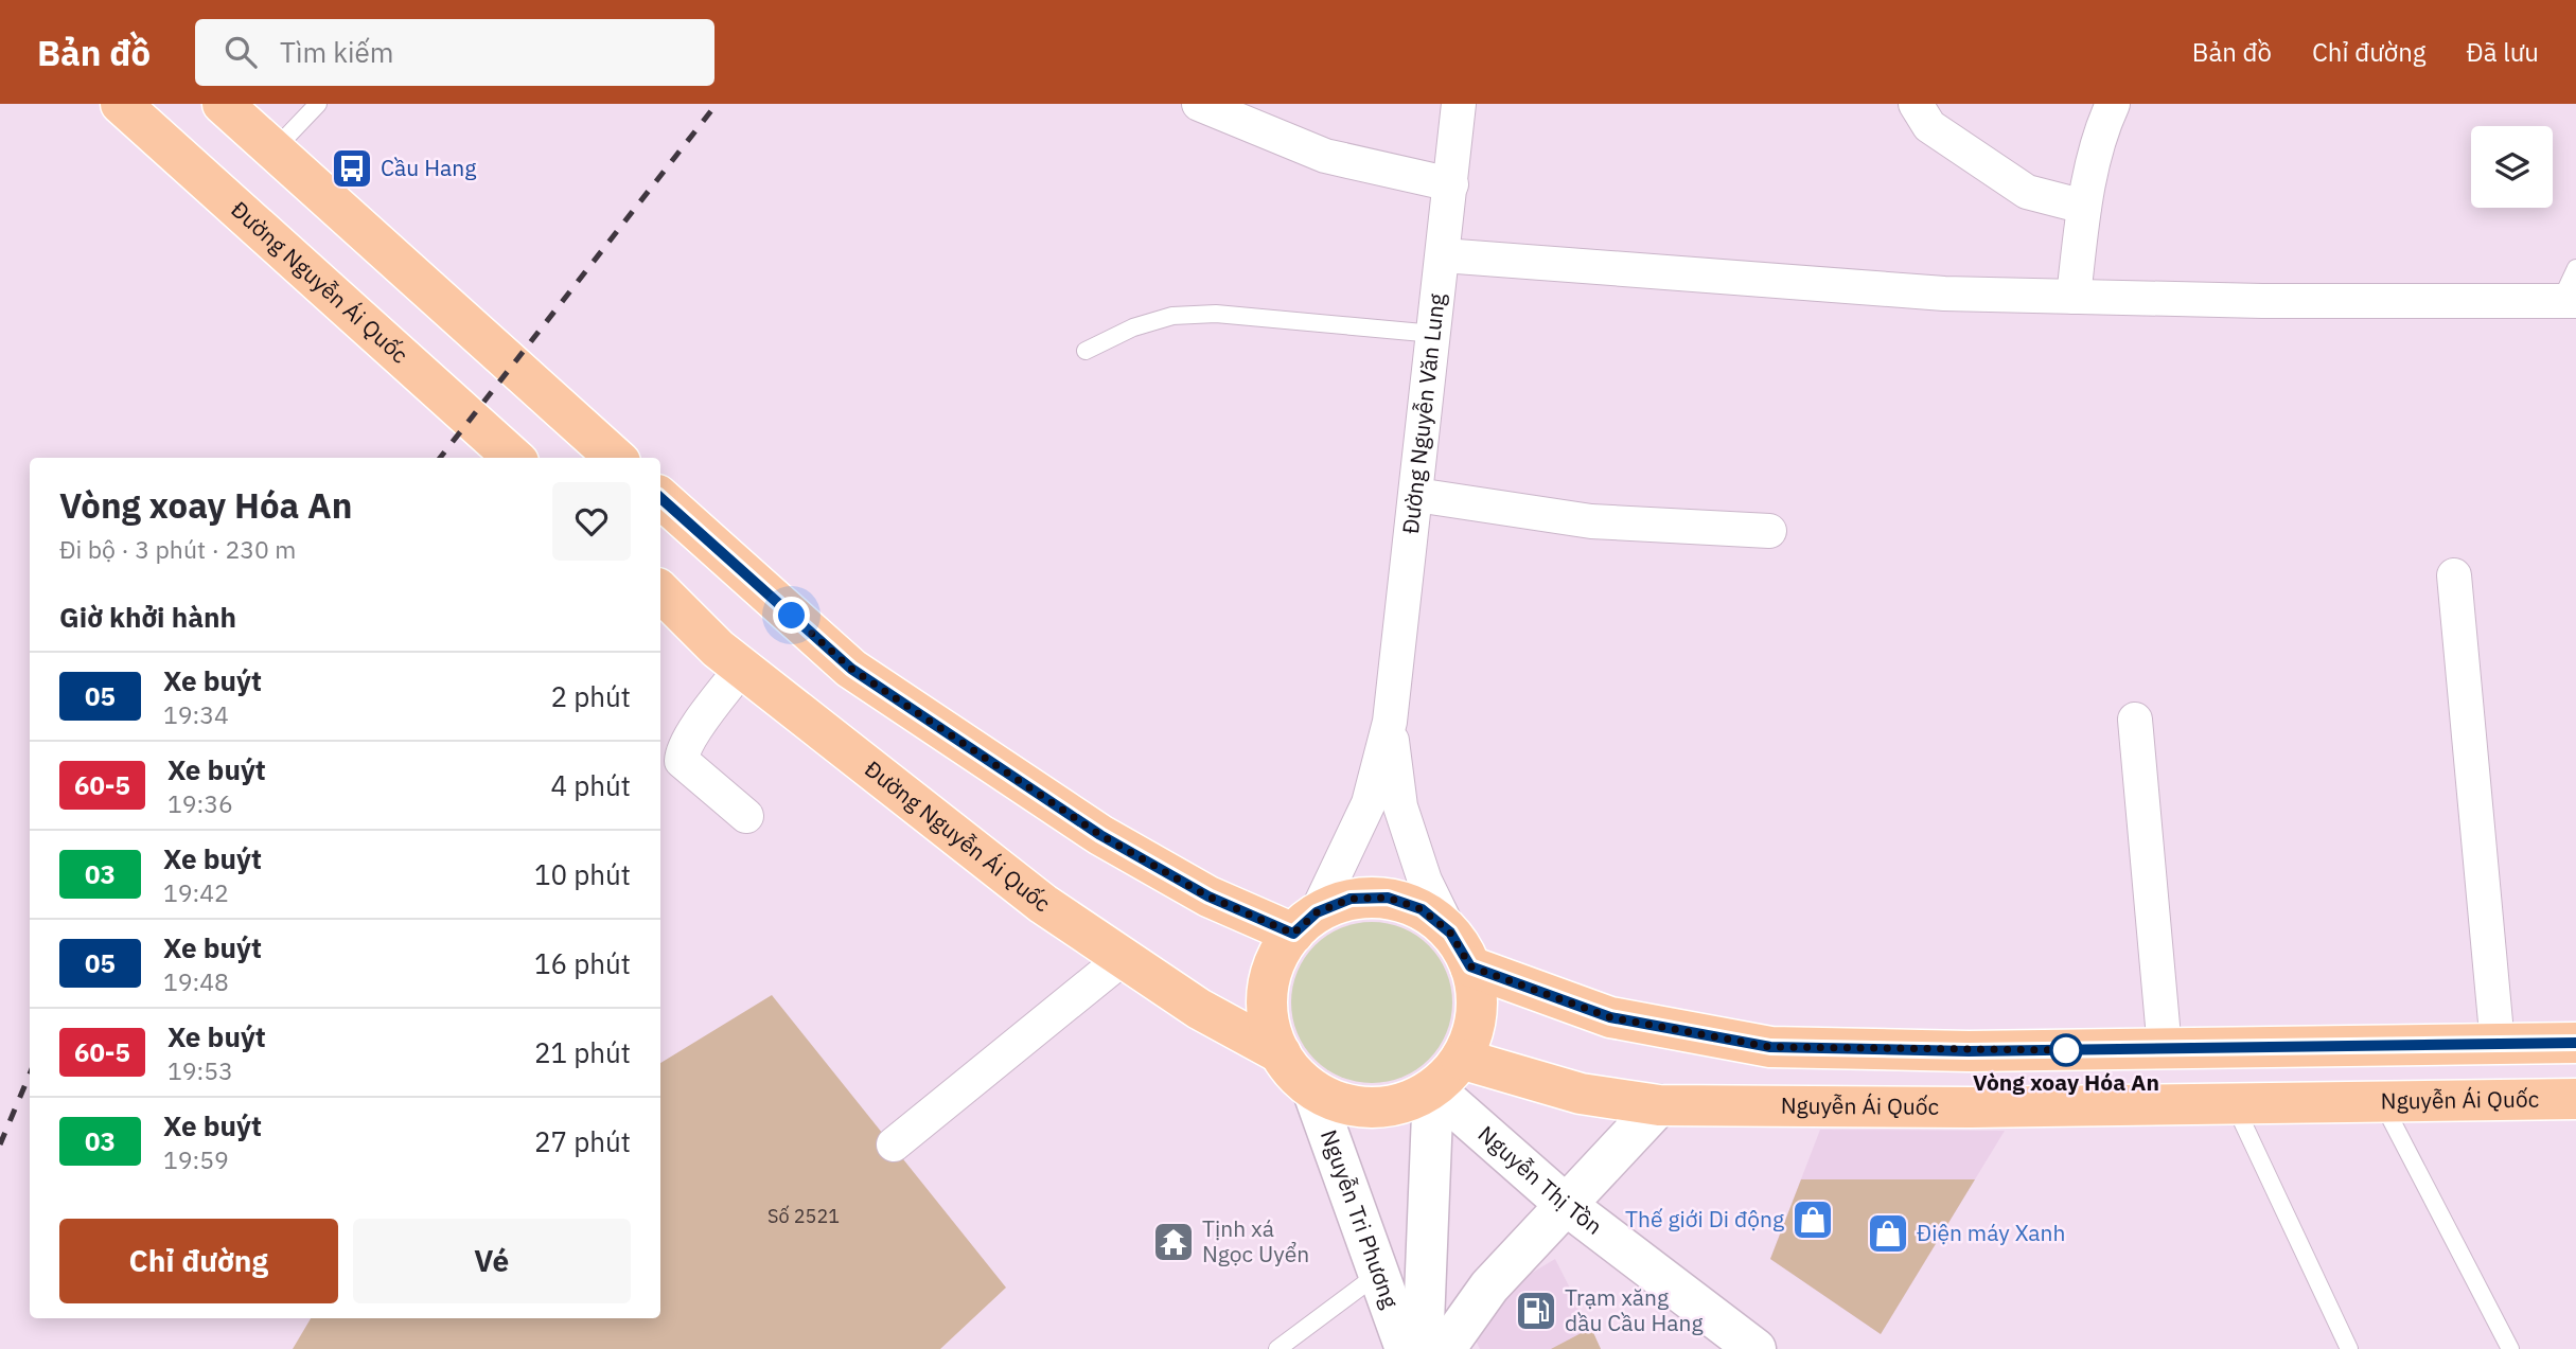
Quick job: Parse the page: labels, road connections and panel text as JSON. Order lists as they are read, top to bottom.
{
  "streets": {
    "main road": ["Đường Nguyễn Ái Quốc", "Nguyễn Ái Quốc"],
    "street": ["Đường Nguyễn Văn Lung", "Nguyễn Thị Tồn", "Nguyễn Tri Phương"]
  },
  "crossings": [
    ["Đường Nguyễn Ái Quốc", "Đường Nguyễn Văn Lung"],
    ["Đường Nguyễn Ái Quốc", "Nguyễn Ái Quốc"],
    ["Đường Nguyễn Ái Quốc", "Nguyễn Thị Tồn"],
    ["Đường Nguyễn Ái Quốc", "Nguyễn Tri Phương"],
    ["Đường Nguyễn Văn Lung", "Nguyễn Ái Quốc"],
    ["Đường Nguyễn Văn Lung", "Nguyễn Thị Tồn"],
    ["Đường Nguyễn Văn Lung", "Nguyễn Tri Phương"],
    ["Nguyễn Ái Quốc", "Nguyễn Thị Tồn"],
    ["Nguyễn Ái Quốc", "Nguyễn Tri Phương"],
    ["Nguyễn Thị Tồn", "Nguyễn Tri Phương"]
  ],
  "places": {
    "bus stop": ["Cầu Hang"],
    "other": ["Vòng xoay Hóa An"],
    "shop": ["Thế giới Di động", "Điện máy Xanh"],
    "temple": ["Tịnh xá Ngọc Uyển"],
    "fuel station": ["Trạm xăng dầu Cầu Hang"]
  },
  "lines": ["bus line 05"],
  "house_numbers": ["Số 2521"],
  "page": {
    "header": "Bản đồ",
    "search": "Tìm kiếm",
    "nav": ["Bản đồ", "Chỉ đường", "Đã lưu"],
    "heading": [
      ["Vòng xoay Hóa An", "Đi bộ · 3 phút · 230 m"],
      "Giờ khởi hành"
    ],
    "list": [
      {
        "mark": "05",
        "name": "Xe buýt",
        "note": "19:34",
        "value": "2 phút"
      },
      {
        "mark": "60-5",
        "name": "Xe buýt",
        "note": "19:36",
        "value": "4 phút"
      },
      {
        "mark": "03",
        "name": "Xe buýt",
        "note": "19:42",
        "value": "10 phút"
      },
      {
        "mark": "05",
        "name": "Xe buýt",
        "note": "19:48",
        "value": "16 phút"
      },
      {
        "mark": "60-5",
        "name": "Xe buýt",
        "note": "19:53",
        "value": "21 phút"
      },
      {
        "mark": "03",
        "name": "Xe buýt",
        "note": "19:59",
        "value": "27 phút"
      }
    ],
    "buttons": ["Chỉ đường", "Vé"]
  }
}
